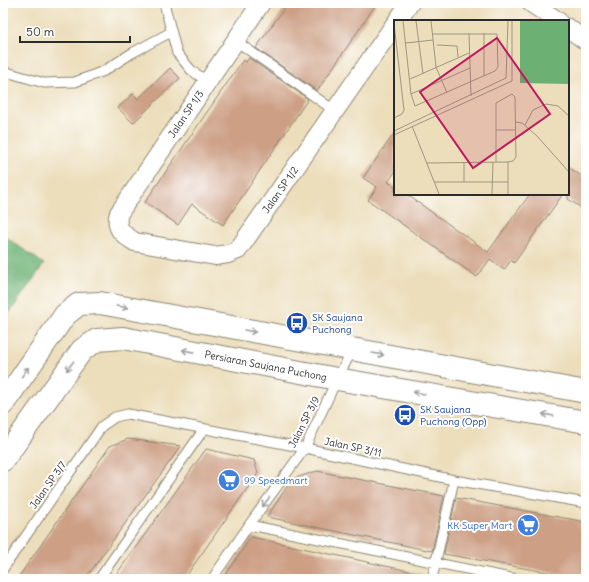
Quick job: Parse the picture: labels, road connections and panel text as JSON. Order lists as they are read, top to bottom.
{
  "streets": {
    "street": ["Jalan SP 1/3", "Jalan SP 1/2", "Persiaran Saujana Puchong"],
    "lane": ["Jalan SP 3/9", "Jalan SP 3/11", "Jalan SP 3/7"]
  },
  "crossings": [
    ["Jalan SP 1/3", "Jalan SP 1/2"],
    ["Persiaran Saujana Puchong", "Jalan SP 3/9"],
    ["Jalan SP 3/9", "Jalan SP 3/11"],
    ["Jalan SP 3/11", "Jalan SP 3/7"]
  ],
  "one_way": ["Jalan SP 3/9"],
  "places": {
    "bus stop": ["SK Saujana Puchong", "SK Saujana Puchong (Opp)"],
    "supermarket": ["99 Speedmart", "KK Super Mart"]
  },
  "scale_bar": "50 m"
}
